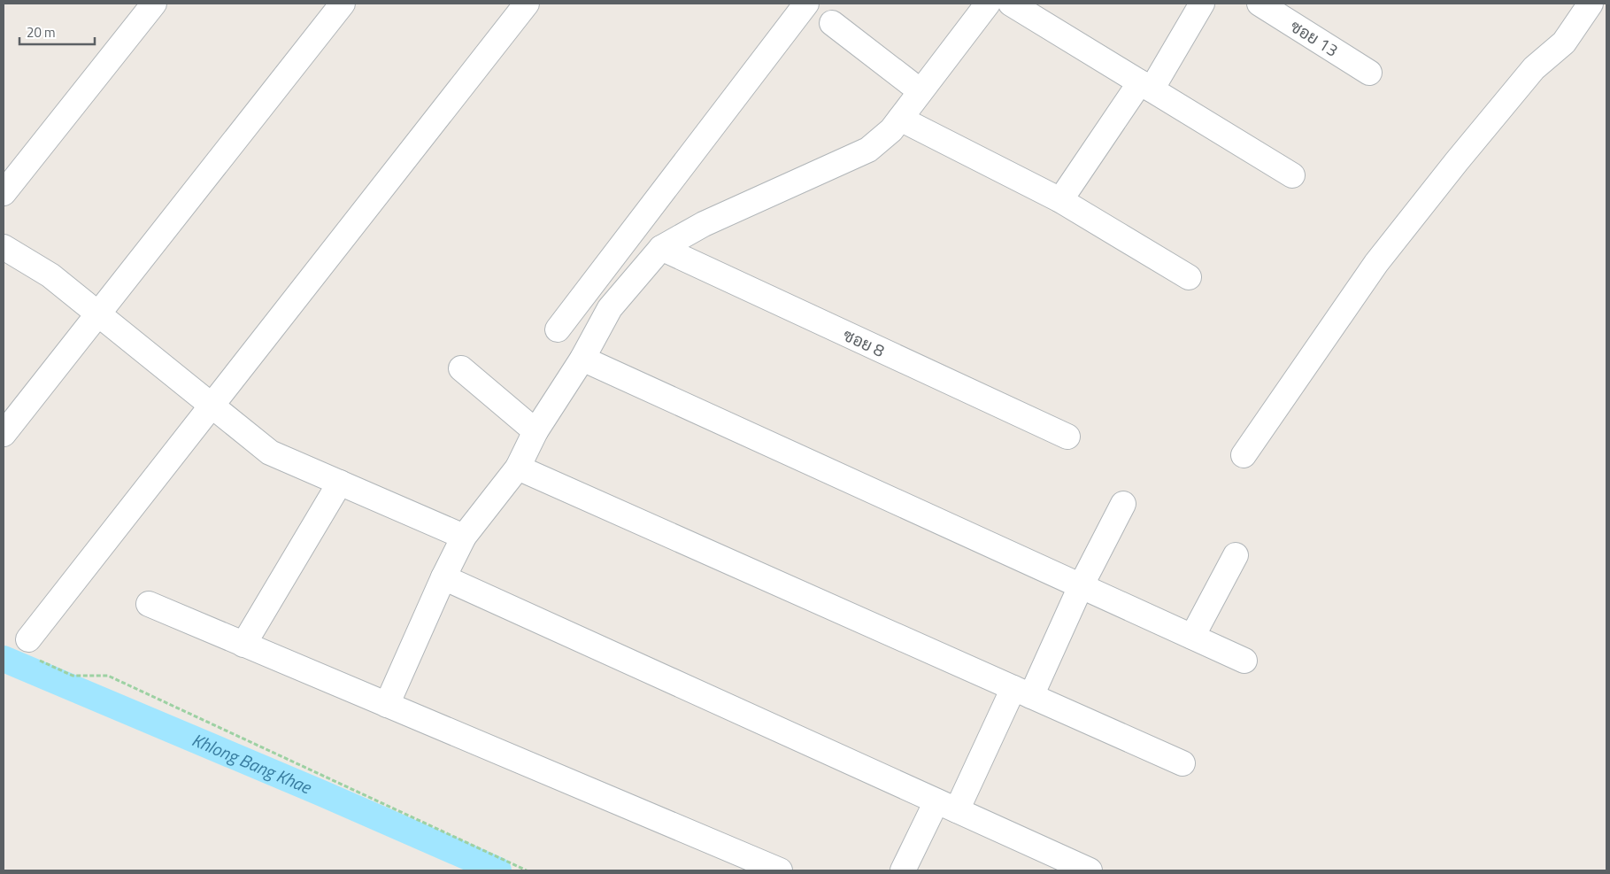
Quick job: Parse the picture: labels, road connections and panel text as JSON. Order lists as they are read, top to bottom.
{
  "streets": {
    "street": ["ซอย 13", "ซอย 8"]
  },
  "water": ["Khlong Bang Khae"],
  "scale_bar": "20 m"
}
